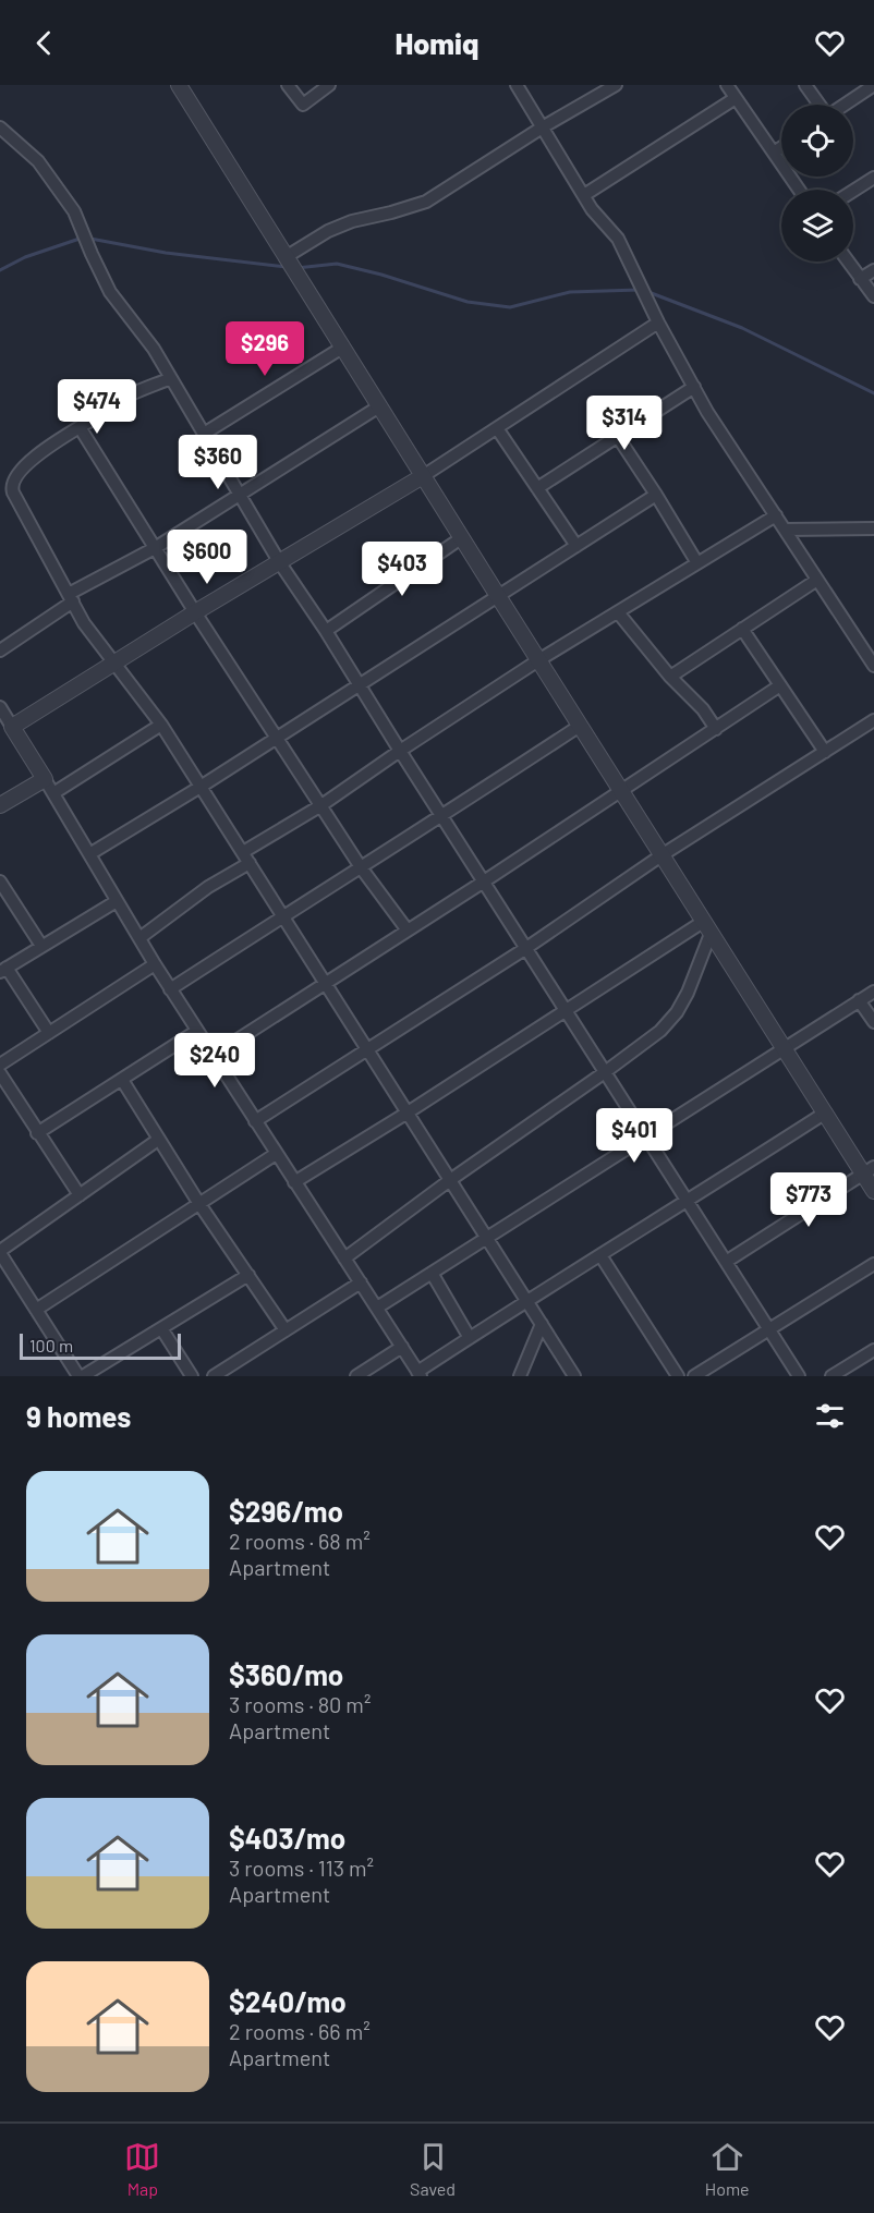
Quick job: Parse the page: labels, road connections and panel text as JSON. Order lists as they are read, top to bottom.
{
  "scale_bar": "100 m",
  "page": {
    "header": "Homiq",
    "price": [
      "$296",
      "$474",
      "$314",
      "$360",
      "$600",
      "$403",
      "$240",
      "$401",
      "$773"
    ],
    "scale": "100 m",
    "heading": "9 homes",
    "list": [
      {
        "name": "$296/mo",
        "note": "2 rooms · 68 m² · Apartment"
      },
      {
        "name": "$360/mo",
        "note": "3 rooms · 80 m² · Apartment"
      },
      {
        "name": "$403/mo",
        "note": "3 rooms · 113 m² · Apartment"
      },
      {
        "name": "$240/mo",
        "note": "2 rooms · 66 m² · Apartment"
      }
    ],
    "tabs": ["Map", "Saved", "Home"]
  }
}
